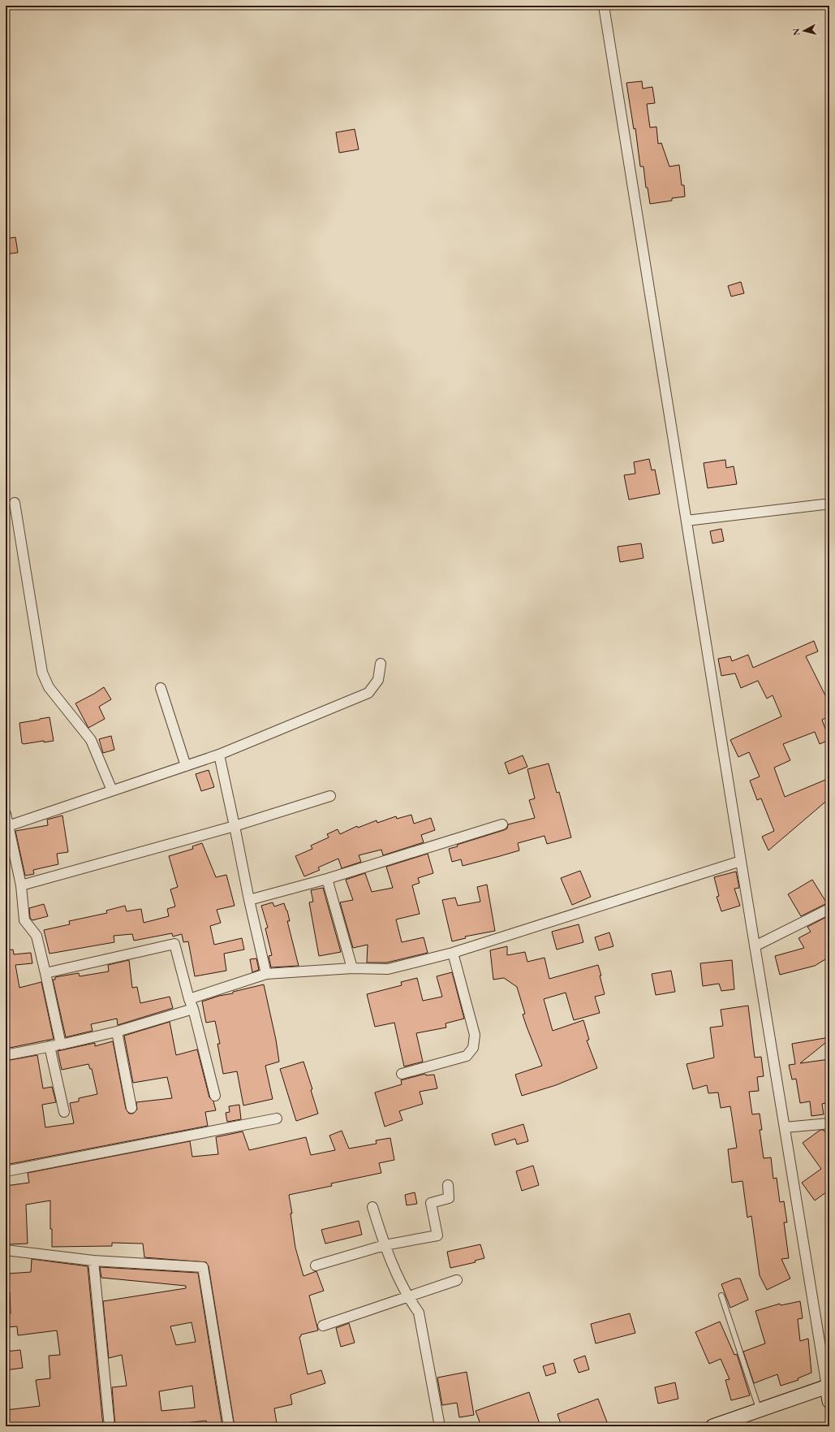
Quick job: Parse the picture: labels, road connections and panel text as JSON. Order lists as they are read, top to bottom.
{
  "north": "left"
}
